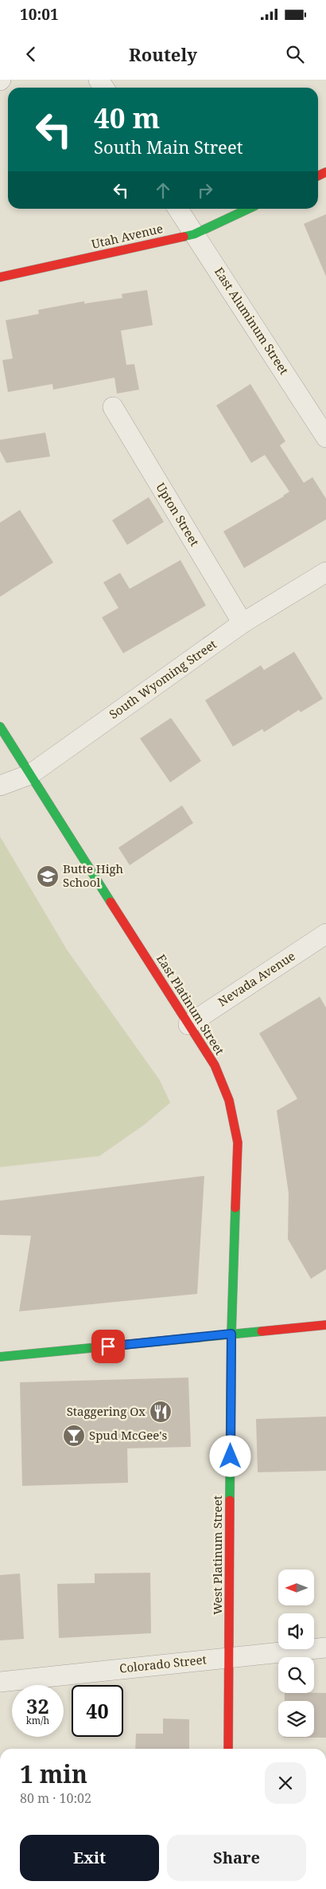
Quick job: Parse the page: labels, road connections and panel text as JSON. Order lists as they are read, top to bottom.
{
  "streets": {
    "street": [
      "Utah Avenue",
      "East Aluminum Street",
      "Upton Street",
      "South Wyoming Street",
      "Nevada Avenue",
      "East Platinum Street",
      "West Platinum Street",
      "Colorado Street"
    ]
  },
  "crossings": [
    ["Utah Avenue", "East Aluminum Street"],
    ["Upton Street", "South Wyoming Street"],
    ["South Wyoming Street", "East Platinum Street"],
    ["Nevada Avenue", "East Platinum Street"],
    ["East Platinum Street", "West Platinum Street"],
    ["West Platinum Street", "Colorado Street"]
  ],
  "places": {
    "school or university": ["Butte High School"],
    "restaurant": ["Staggering Ox"],
    "bar": ["Spud McGee's"]
  },
  "north": "left",
  "page": {
    "status": "10:01",
    "header": "Routely",
    "turn": ["40 m", "South Main Street"],
    "speed": "32 km/h",
    "limit": "40",
    "heading": ["1 min", "80 m · 10:02"],
    "buttons": ["Exit", "Share"]
  }
}
